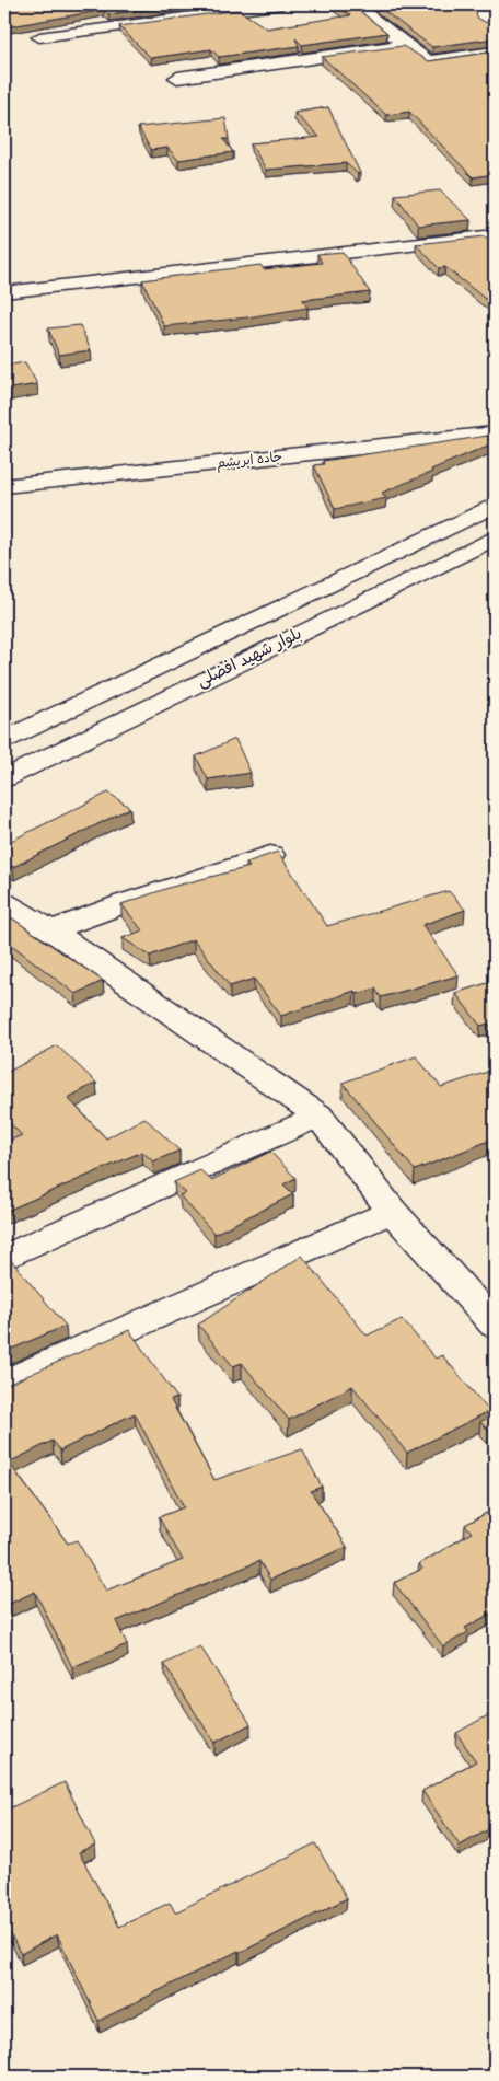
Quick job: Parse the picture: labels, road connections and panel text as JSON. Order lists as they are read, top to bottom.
{
  "streets": {
    "street": ["جاده ابریشم", "بلوار شهید افضلی"]
  }
}
